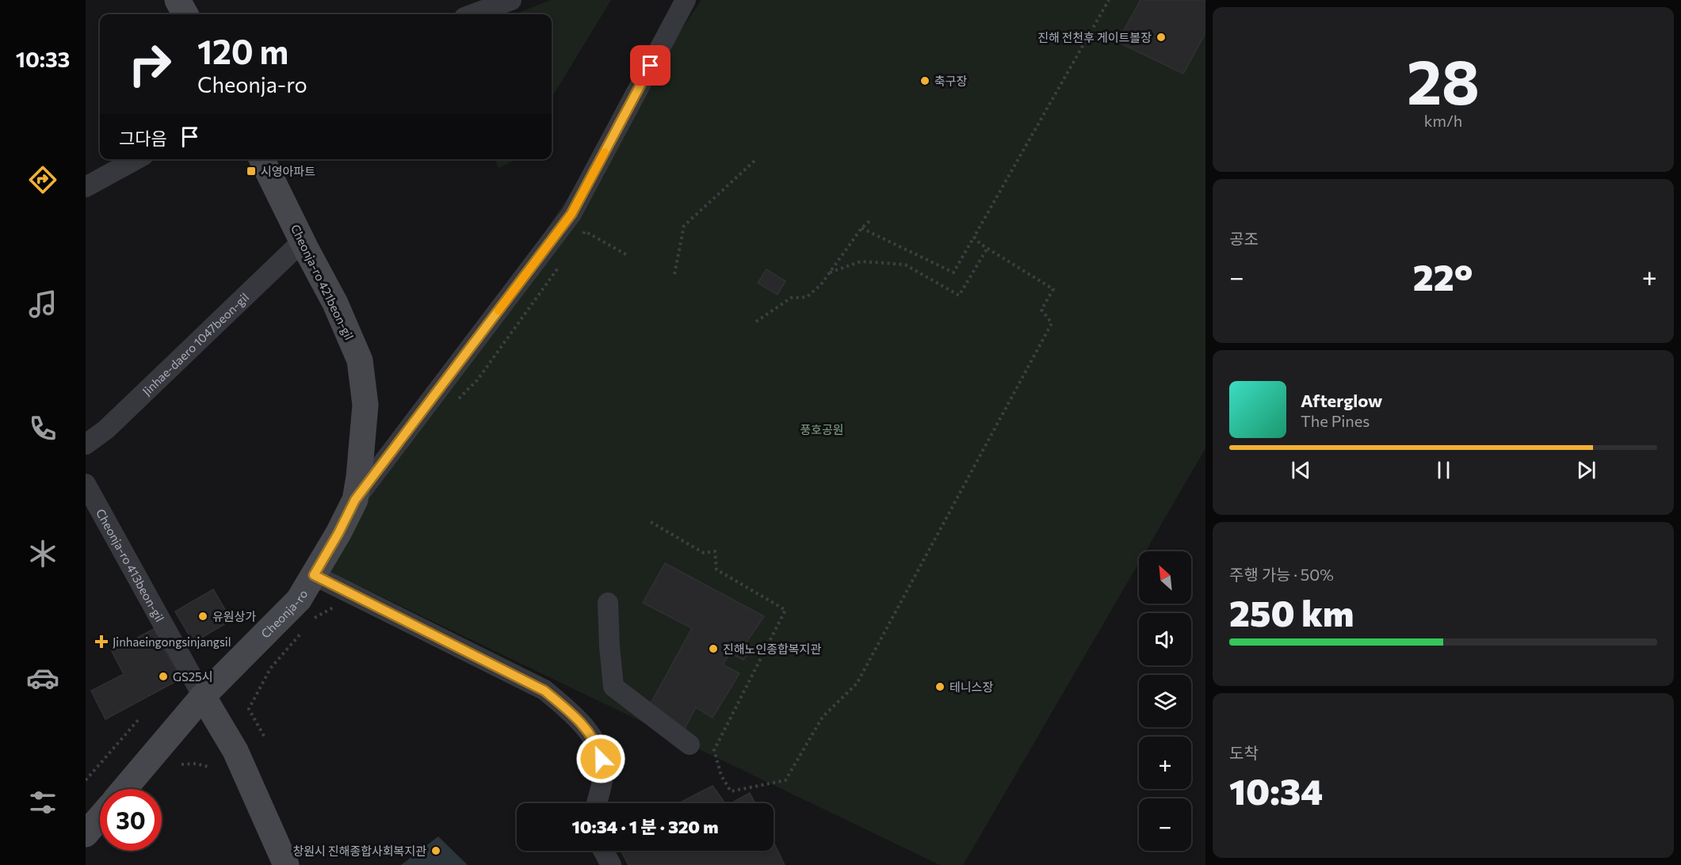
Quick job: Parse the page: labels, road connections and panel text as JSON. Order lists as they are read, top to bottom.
{
  "streets": {
    "main road": ["Cheonja-ro 421beon-gil", "Cheonja-ro"],
    "street": ["Jinhae-daero 1047beon-gil", "Cheonja-ro 413beon-gil"]
  },
  "crossings": [
    ["Cheonja-ro 421beon-gil", "Jinhae-daero 1047beon-gil"],
    ["Cheonja-ro 421beon-gil", "Cheonja-ro"],
    ["Cheonja-ro 413beon-gil", "Cheonja-ro"]
  ],
  "parks": ["풍호공원"],
  "places": {
    "other": [
      "진해 전천후 게이트볼장",
      "축구장",
      "유원상가",
      "진해노인종합복지관",
      "GS25시",
      "테니스장",
      "창원시 진해종합사회복지관"
    ],
    "transit": ["시영아파트"],
    "health": ["Jinhaeingongsinjangsil"]
  },
  "north": "top left",
  "page": {
    "tabs": "10:33",
    "tile": [
      ["28", "km/h"],
      "공조",
      ["주행 가능 · 50%", "250 km"],
      ["도착", "10:34"]
    ],
    "turn": ["120 m", "Cheonja-ro"],
    "then": "그다음",
    "heat": ["−", "22°", "+"],
    "song": ["Afterglow", "The Pines"],
    "map_buttons": ["+", "−"],
    "limit": "30",
    "trip": "10:34 · 1 분 · 320 m"
  }
}
